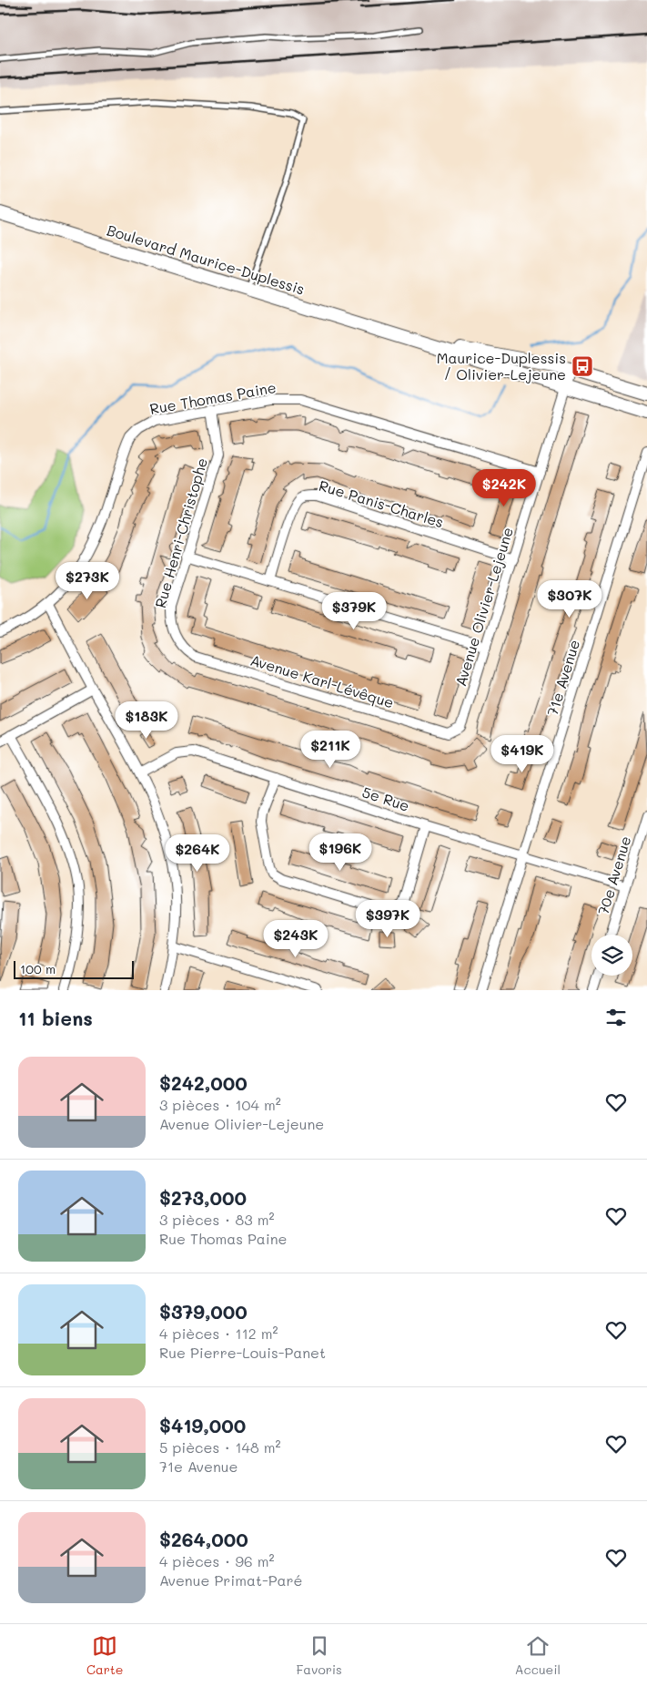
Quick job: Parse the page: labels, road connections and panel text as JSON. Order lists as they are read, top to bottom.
{
  "streets": {
    "street": [
      "Boulevard Maurice-Duplessis",
      "Rue Thomas Paine",
      "Rue Panis-Charles",
      "Rue Henri-Christophe",
      "Avenue Olivier-Lejeune",
      "71e Avenue",
      "Avenue Karl-Lévêque",
      "5e Rue",
      "70e Avenue"
    ]
  },
  "crossings": [
    ["Boulevard Maurice-Duplessis", "Avenue Olivier-Lejeune"],
    ["Rue Thomas Paine", "Rue Henri-Christophe"],
    ["Rue Thomas Paine", "Avenue Olivier-Lejeune"],
    ["Rue Panis-Charles", "Avenue Olivier-Lejeune"],
    ["Rue Henri-Christophe", "Avenue Karl-Lévêque"],
    ["Avenue Olivier-Lejeune", "Avenue Karl-Lévêque"],
    ["71e Avenue", "5e Rue"],
    ["5e Rue", "70e Avenue"]
  ],
  "places": {
    "bus stop": ["Maurice-Duplessis / Olivier-Lejeune"]
  },
  "scale_bar": "100 m",
  "page": {
    "price": [
      "$242K",
      "$273K",
      "$307K",
      "$379K",
      "$183K",
      "$211K",
      "$419K",
      "$196K",
      "$264K",
      "$397K",
      "$243K"
    ],
    "scale": "100 m",
    "heading": "11 biens",
    "list": [
      {
        "name": "$242,000",
        "note": "3 pièces · 104 m² · Avenue Olivier-Lejeune"
      },
      {
        "name": "$273,000",
        "note": "3 pièces · 83 m² · Rue Thomas Paine"
      },
      {
        "name": "$379,000",
        "note": "4 pièces · 112 m² · Rue Pierre-Louis-Panet"
      },
      {
        "name": "$419,000",
        "note": "5 pièces · 148 m² · 71e Avenue"
      },
      {
        "name": "$264,000",
        "note": "4 pièces · 96 m² · Avenue Primat-Paré"
      }
    ],
    "tabs": ["Carte", "Favoris", "Accueil"]
  }
}
